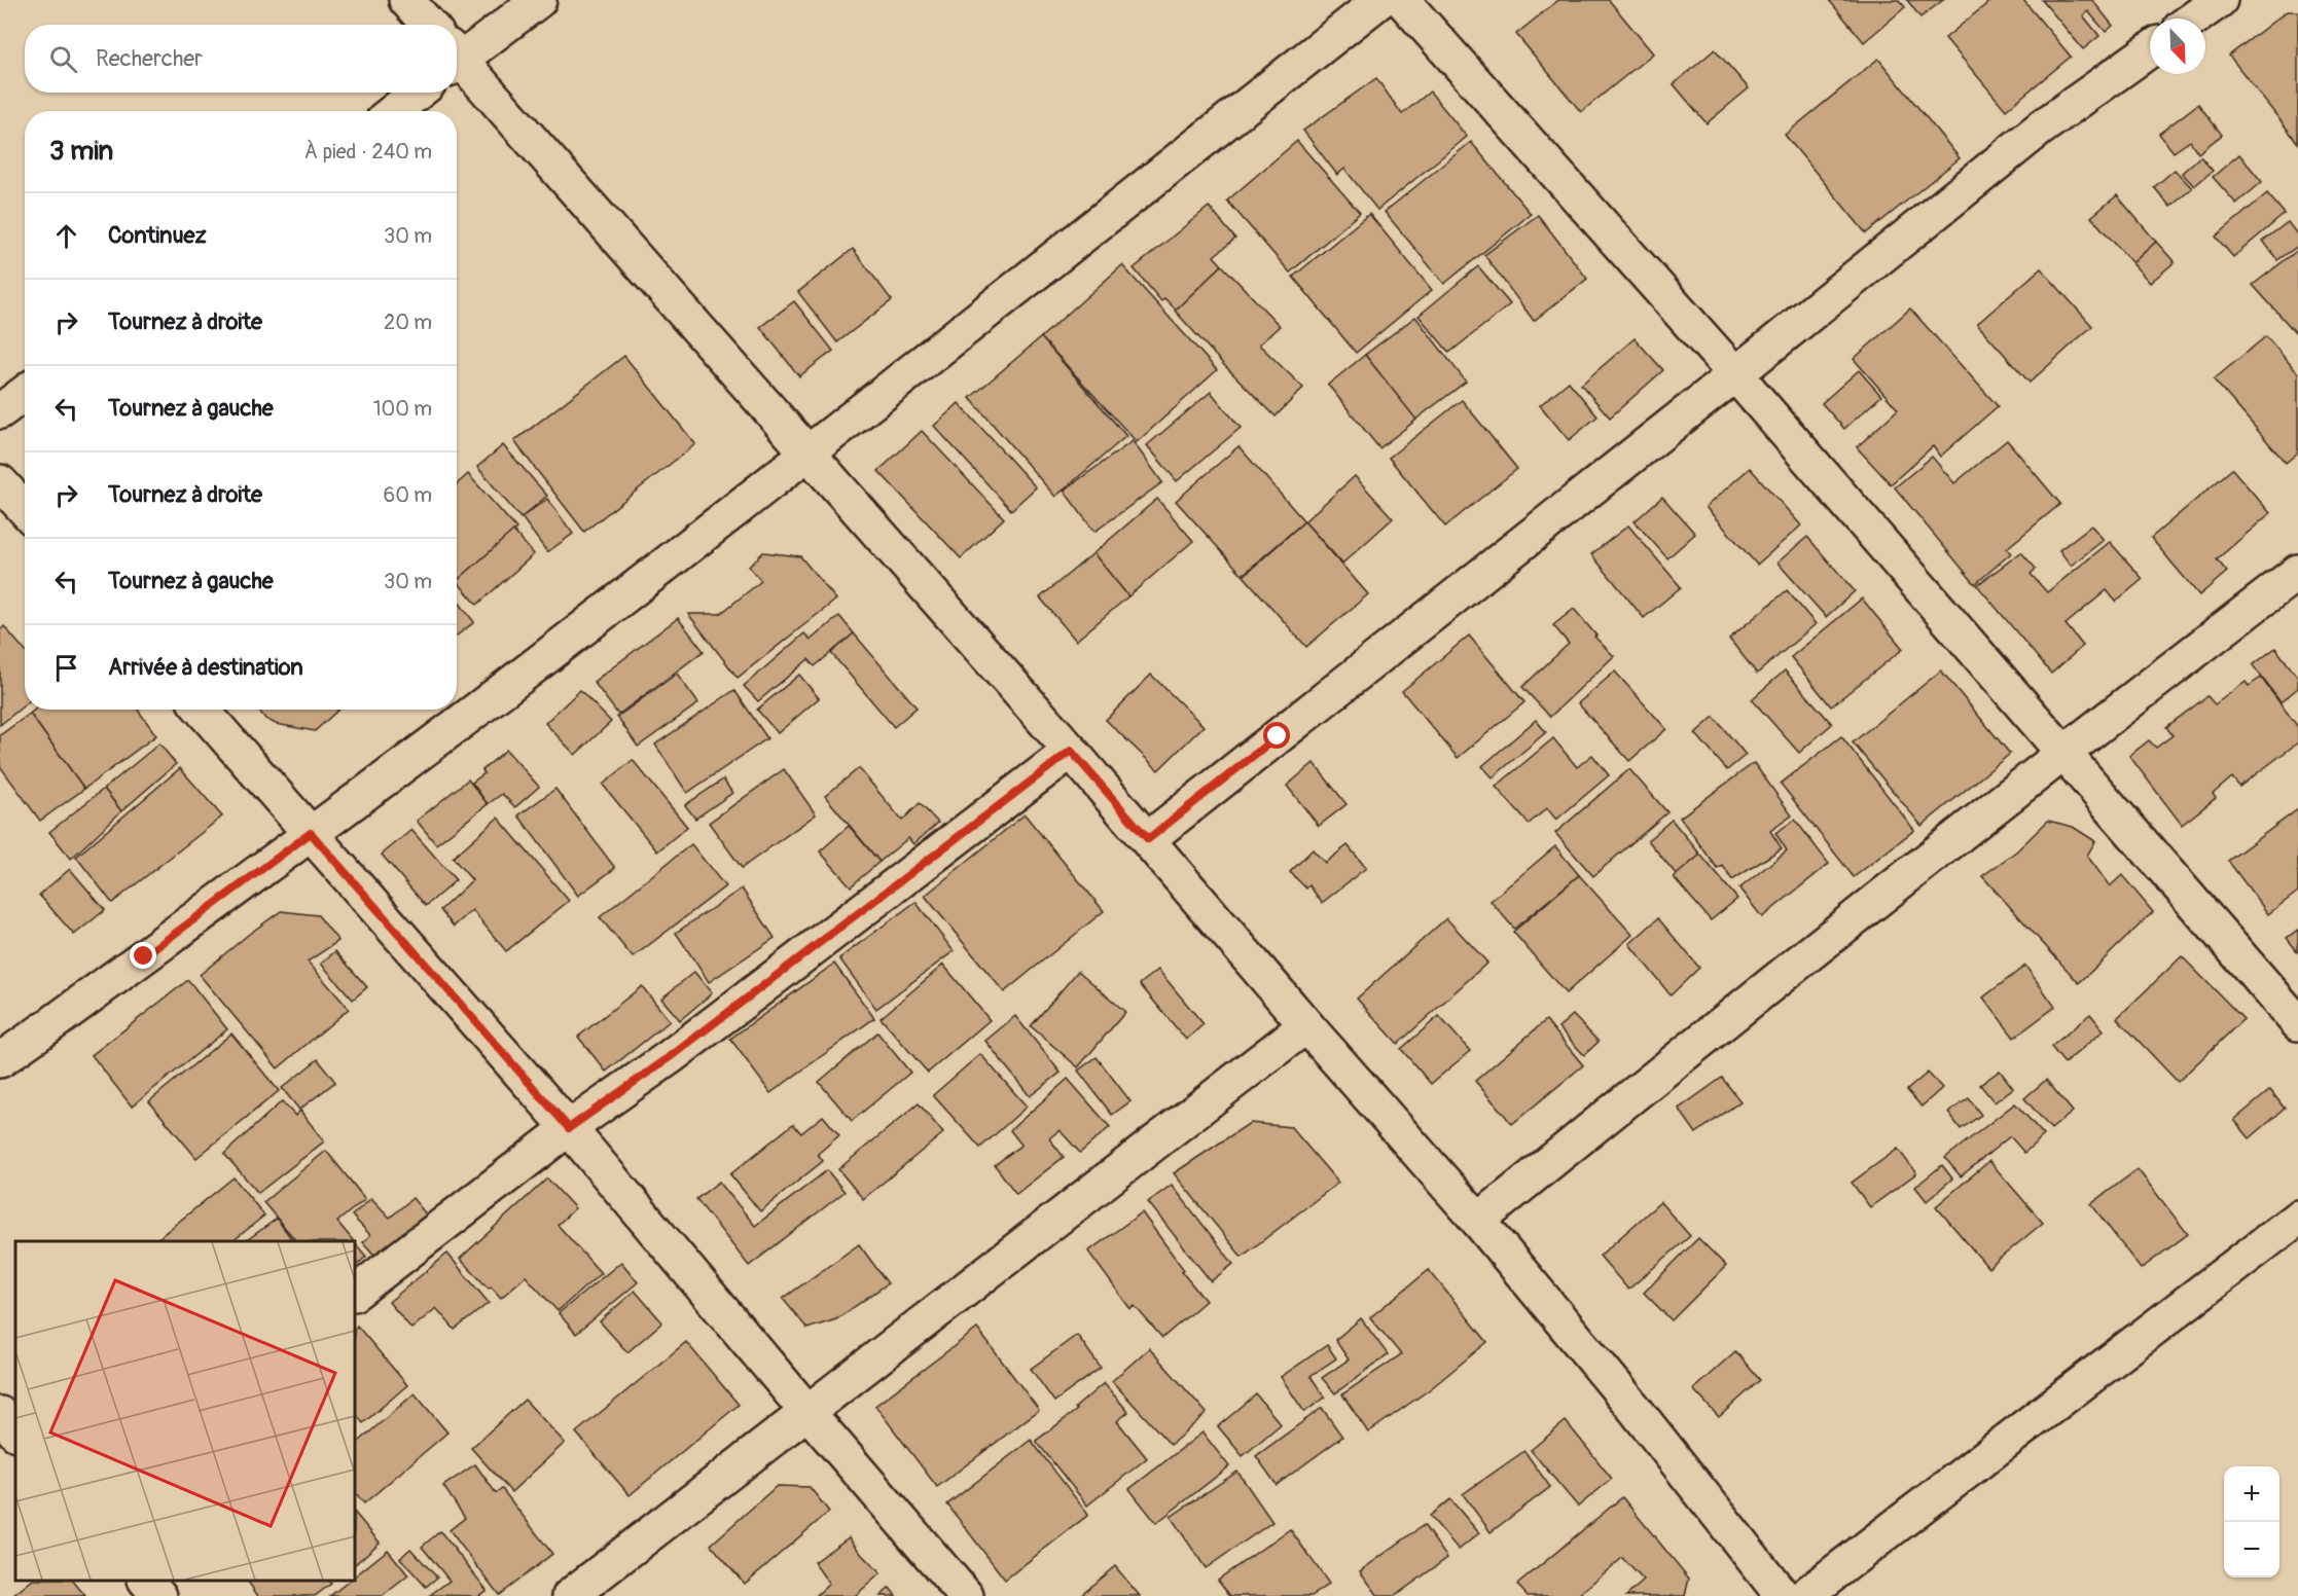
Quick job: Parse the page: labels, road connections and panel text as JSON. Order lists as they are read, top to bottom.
{
  "north": "bottom right",
  "page": {
    "search": "Rechercher",
    "heading": ["3 min", "À pied · 240 m"],
    "list": [
      ["Continuez", "30 m"],
      ["Tournez à droite", "20 m"],
      ["Tournez à gauche", "100 m"],
      ["Tournez à droite", "60 m"],
      ["Tournez à gauche", "30 m"],
      "Arrivée à destination"
    ],
    "map_buttons": ["+", "−"]
  }
}
